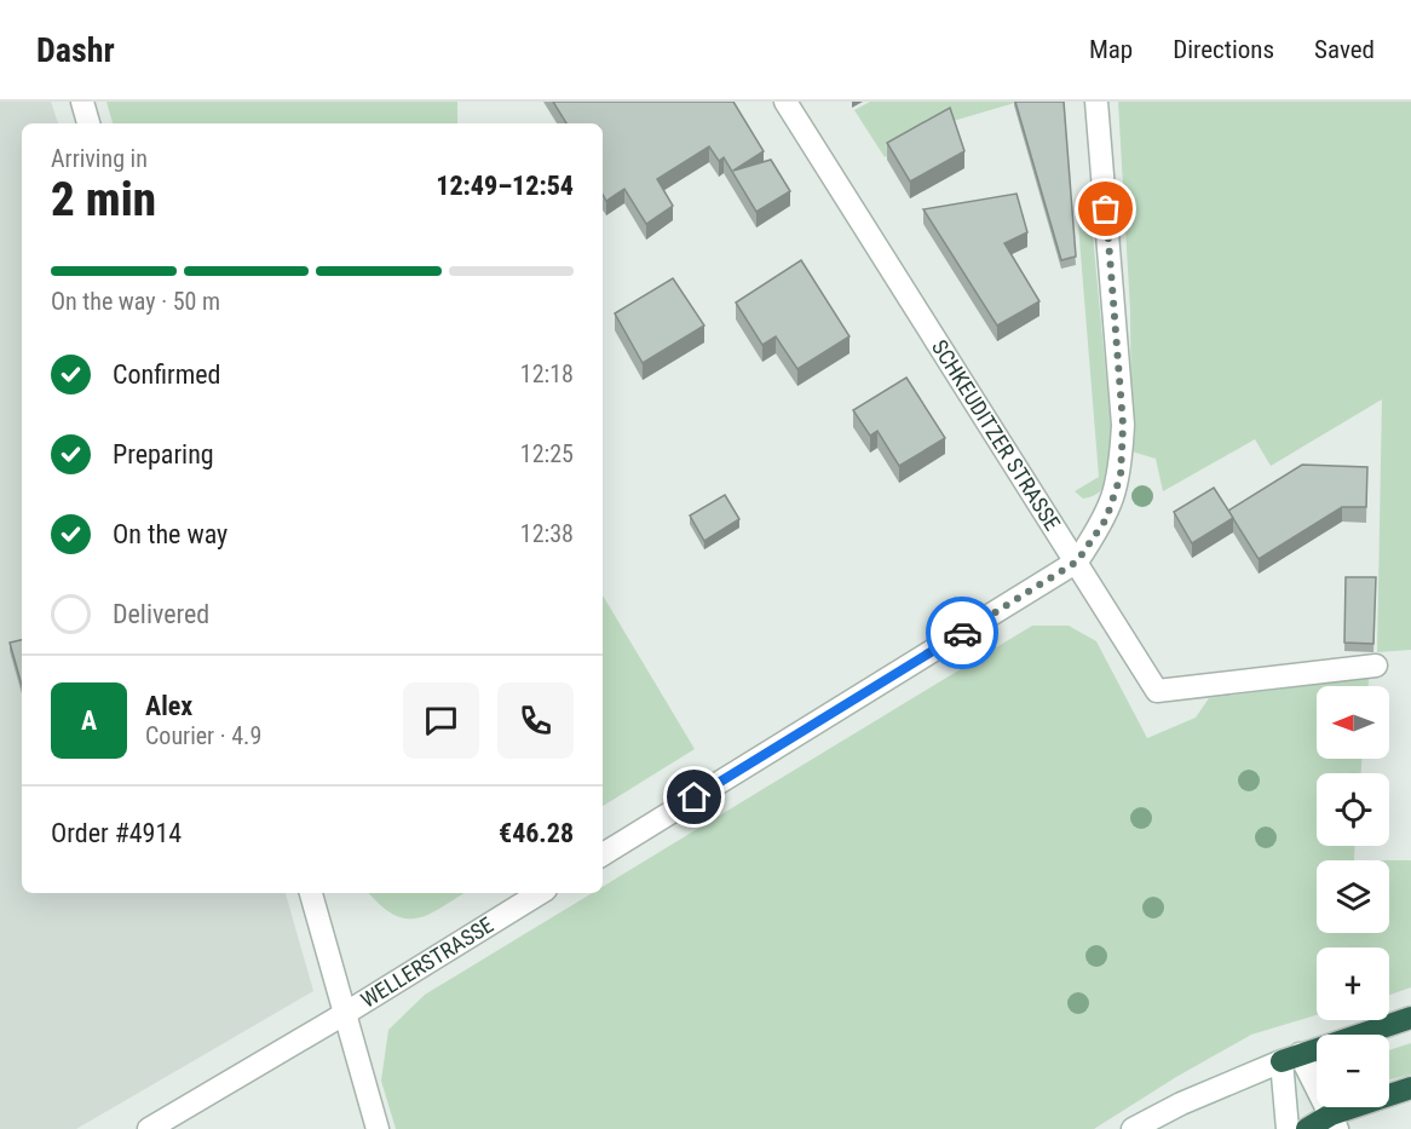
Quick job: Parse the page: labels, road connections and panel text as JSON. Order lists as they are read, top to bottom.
{
  "streets": {
    "street": ["SCHKEUDITZER STRASSE", "WELLERSTRASSE"]
  },
  "north": "left",
  "page": {
    "header": "Dashr",
    "nav": ["Map", "Directions", "Saved"],
    "heading": ["2 min", "Arriving in", "12:49–12:54"],
    "panel": [
      "Alex",
      "Courier · 4.9",
      "Order #4914",
      "€46.28"
    ],
    "bar": "On the way · 50 m",
    "list": [
      ["Confirmed", "12:18"],
      ["Preparing", "12:25"],
      ["On the way", "12:38"],
      "Delivered"
    ],
    "round": "A",
    "map_buttons": ["+", "−"]
  }
}
